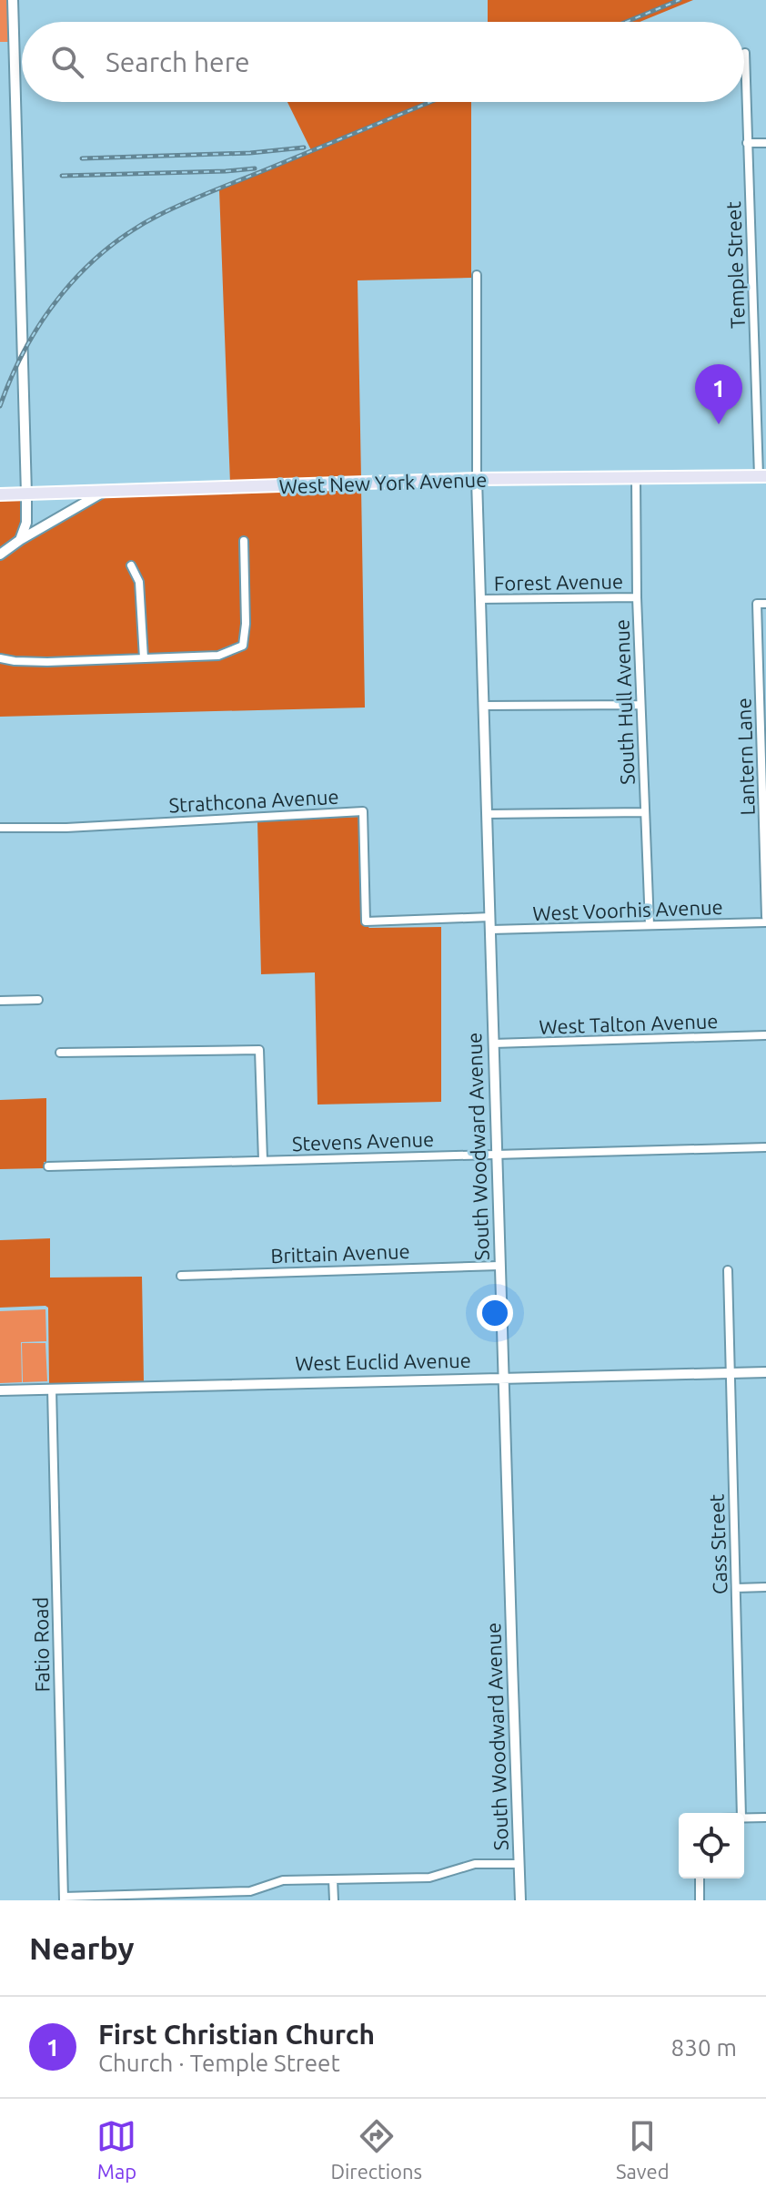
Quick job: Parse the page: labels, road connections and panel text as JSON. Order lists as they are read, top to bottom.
{
  "streets": {
    "main road": ["West New York Avenue"],
    "street": [
      "Temple Street",
      "Forest Avenue",
      "South Hull Avenue",
      "Lantern Lane",
      "Strathcona Avenue",
      "West Voorhis Avenue",
      "West Talton Avenue",
      "Stevens Avenue",
      "South Woodward Avenue",
      "Brittain Avenue",
      "West Euclid Avenue",
      "Cass Street",
      "Fatio Road"
    ]
  },
  "crossings": [
    ["Temple Street", "West New York Avenue"],
    ["West New York Avenue", "South Hull Avenue"],
    ["West New York Avenue", "South Woodward Avenue"],
    ["Forest Avenue", "South Hull Avenue"],
    ["Forest Avenue", "South Woodward Avenue"],
    ["South Hull Avenue", "West Voorhis Avenue"],
    ["Lantern Lane", "West Voorhis Avenue"],
    ["Strathcona Avenue", "South Woodward Avenue"],
    ["West Voorhis Avenue", "South Woodward Avenue"],
    ["West Talton Avenue", "South Woodward Avenue"],
    ["Stevens Avenue", "South Woodward Avenue"],
    ["South Woodward Avenue", "Brittain Avenue"],
    ["South Woodward Avenue", "West Euclid Avenue"],
    ["West Euclid Avenue", "Cass Street"],
    ["West Euclid Avenue", "Fatio Road"]
  ],
  "page": {
    "search": "Search here",
    "pins": "1",
    "heading": "Nearby",
    "list": [
      {
        "mark": "1",
        "name": "First Christian Church",
        "note": "Church · Temple Street",
        "value": "830 m"
      }
    ],
    "nav": ["Map", "Directions", "Saved"]
  }
}
